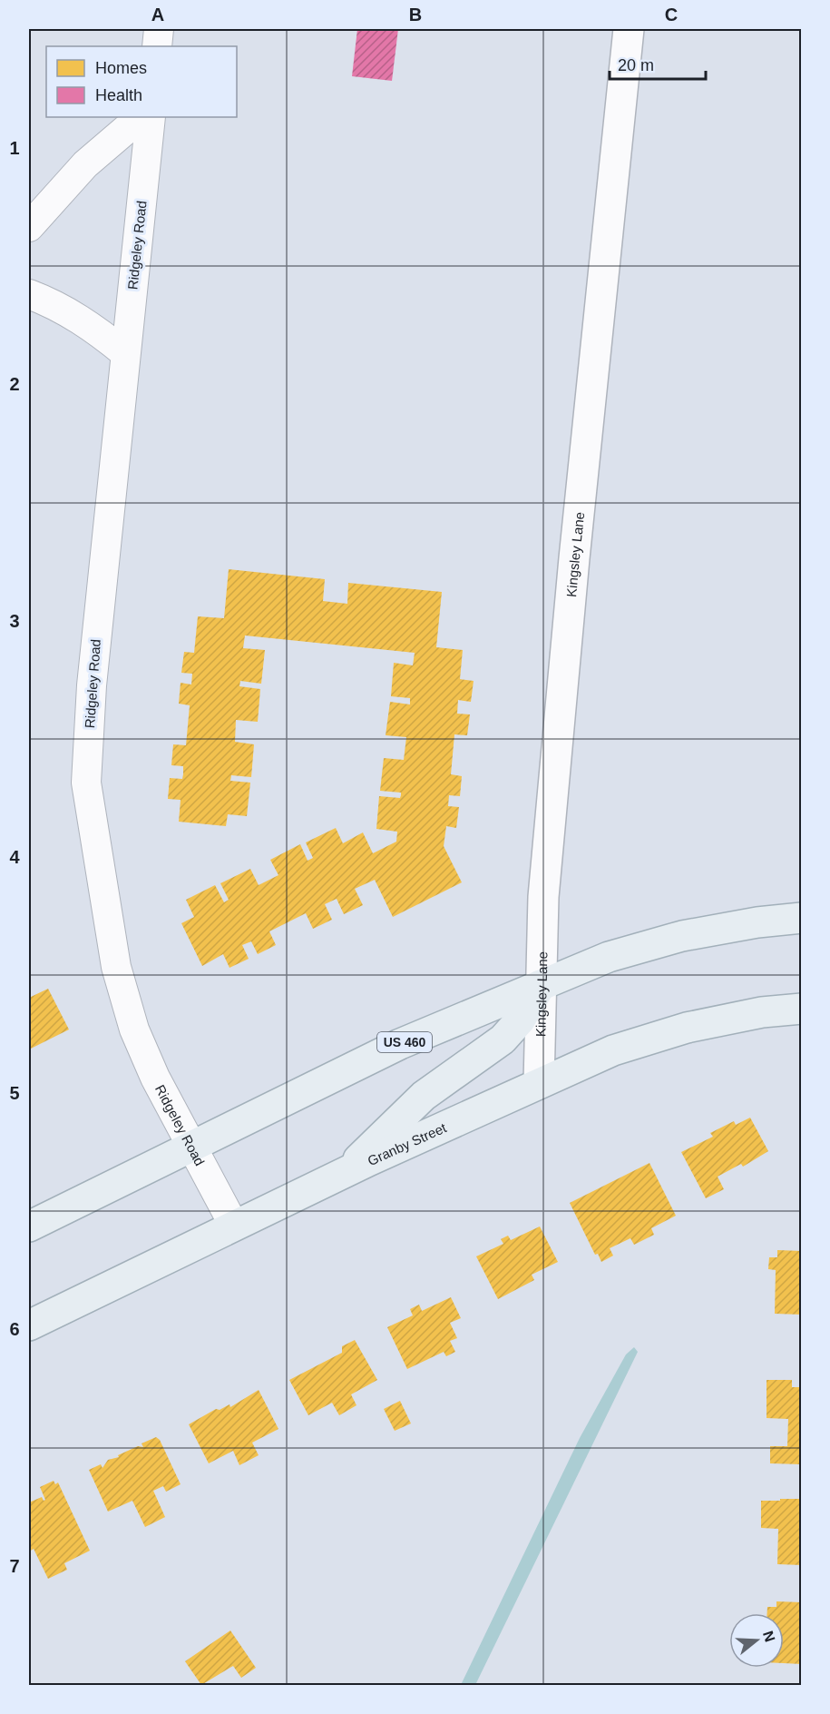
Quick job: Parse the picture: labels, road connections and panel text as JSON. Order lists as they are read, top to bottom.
{
  "streets": {
    "main road": ["US 460", "Granby Street"],
    "street": ["Ridgeley Road", "Kingsley Lane"]
  },
  "crossings": [
    ["Ridgeley Road", "US 460"],
    ["Ridgeley Road", "Granby Street"],
    ["Kingsley Lane", "US 460"],
    ["Kingsley Lane", "Granby Street"]
  ],
  "legend": ["Homes", "Health"],
  "scale_bar": "20 m",
  "north": "right",
  "grid": {
    "columns": ["A", "B", "C"],
    "rows": [
      "1",
      "2",
      "3",
      "4",
      "5",
      "6",
      "7"
    ]
  }
}
